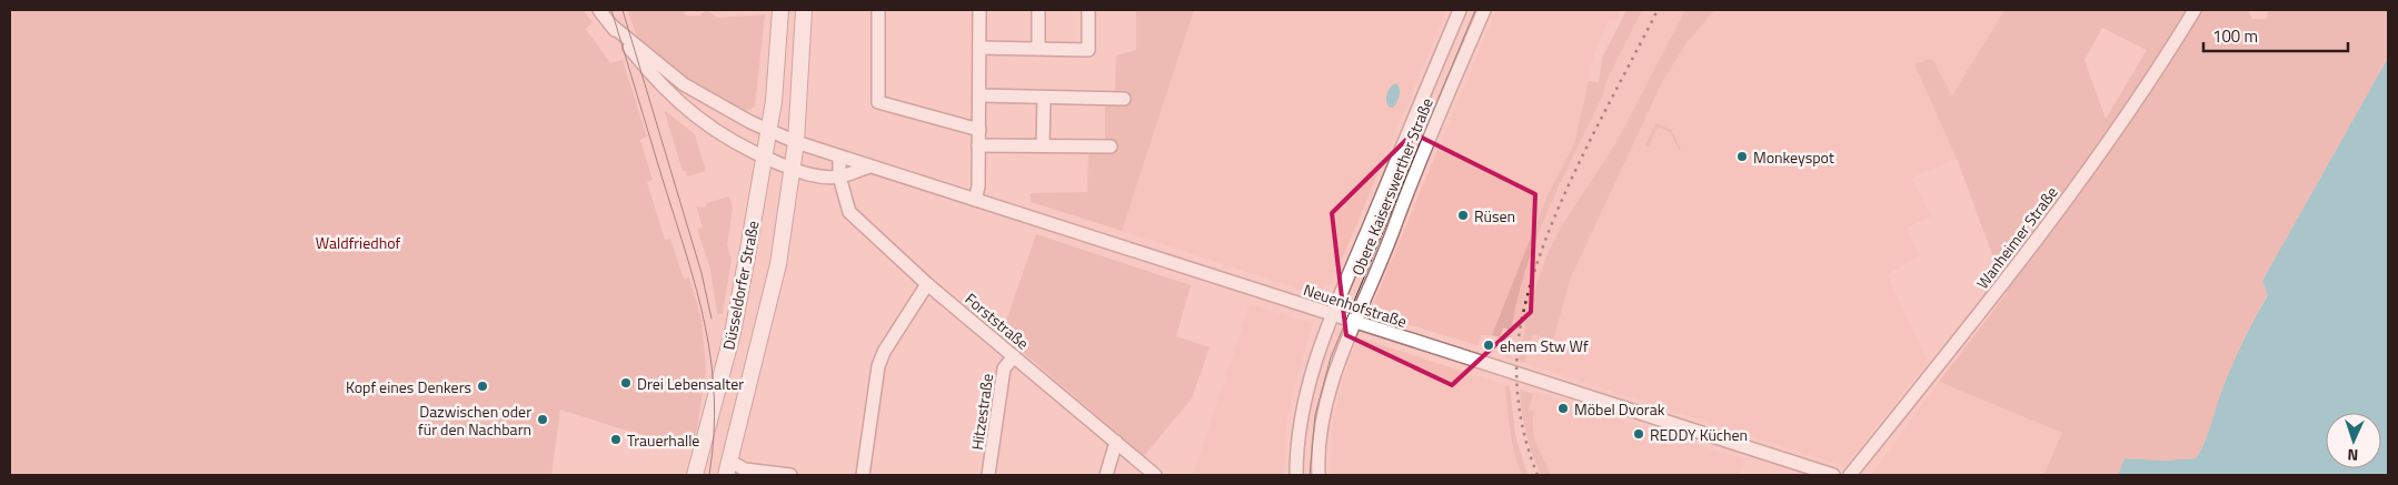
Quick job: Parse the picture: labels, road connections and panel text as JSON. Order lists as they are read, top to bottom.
{
  "streets": {
    "main road": ["Düsseldorfer Straße"],
    "street": [
      "Obere Kaiserswerther Straße",
      "Wanheimer Straße",
      "Neuenhofstraße",
      "Forststraße",
      "Hitzestraße"
    ]
  },
  "crossings": [
    ["Obere Kaiserswerther Straße", "Neuenhofstraße"],
    ["Düsseldorfer Straße", "Neuenhofstraße"],
    ["Forststraße", "Hitzestraße"]
  ],
  "parks": ["Waldfriedhof"],
  "places": [
    "Monkeyspot",
    "Rüsen",
    "ehem Stw Wf",
    "Drei Lebensalter",
    "Kopf eines Denkers",
    "Möbel Dvorak",
    "Dazwischen oder für den Nachbarn",
    "REDDY Küchen",
    "Trauerhalle"
  ],
  "scale_bar": "100 m",
  "north": "bottom"
}
